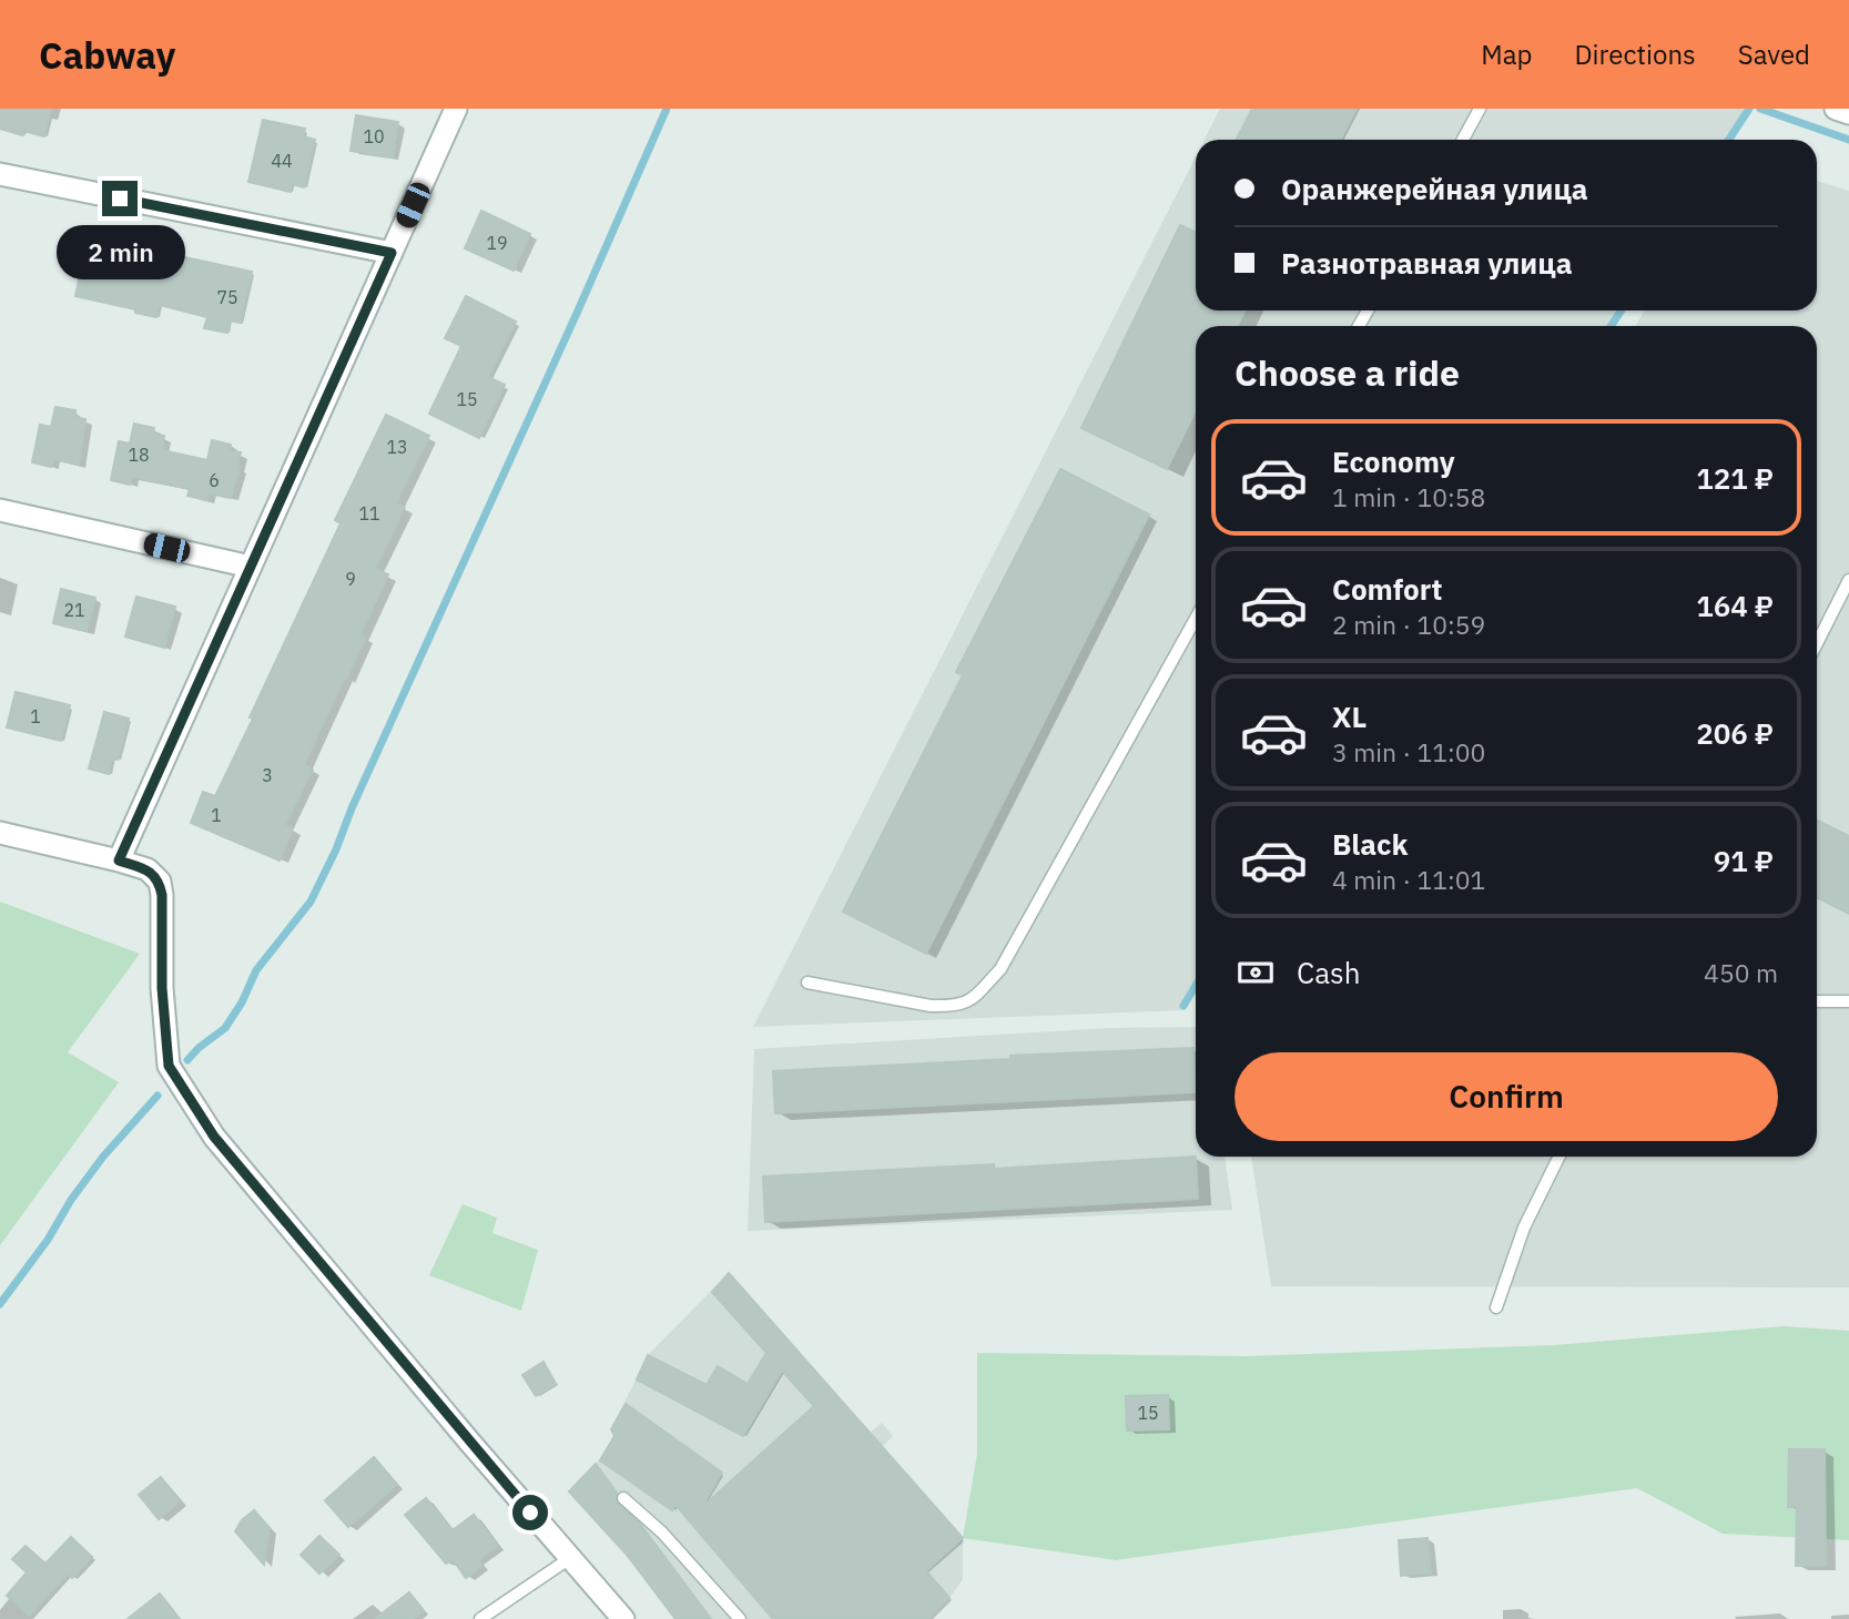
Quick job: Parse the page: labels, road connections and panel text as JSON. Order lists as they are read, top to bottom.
{
  "house_numbers": [
    "10",
    "44",
    "19",
    "75",
    "15",
    "13",
    "18",
    "6",
    "11",
    "9",
    "21",
    "1",
    "3",
    "1",
    "15"
  ],
  "page": {
    "header": "Cabway",
    "nav": ["Map", "Directions", "Saved"],
    "banner": ["Оранжерейная улица", "Разнотравная улица"],
    "bubble": "2 min",
    "heading": "Choose a ride",
    "list": [
      {
        "name": "Economy",
        "note": "1 min · 10:58",
        "value": "121 ₽"
      },
      {
        "name": "Comfort",
        "note": "2 min · 10:59",
        "value": "164 ₽"
      },
      {
        "name": "XL",
        "note": "3 min · 11:00",
        "value": "206 ₽"
      },
      {
        "name": "Black",
        "note": "4 min · 11:01",
        "value": "91 ₽"
      }
    ],
    "pay": ["Cash", "450 m"],
    "buttons": "Confirm"
  }
}
